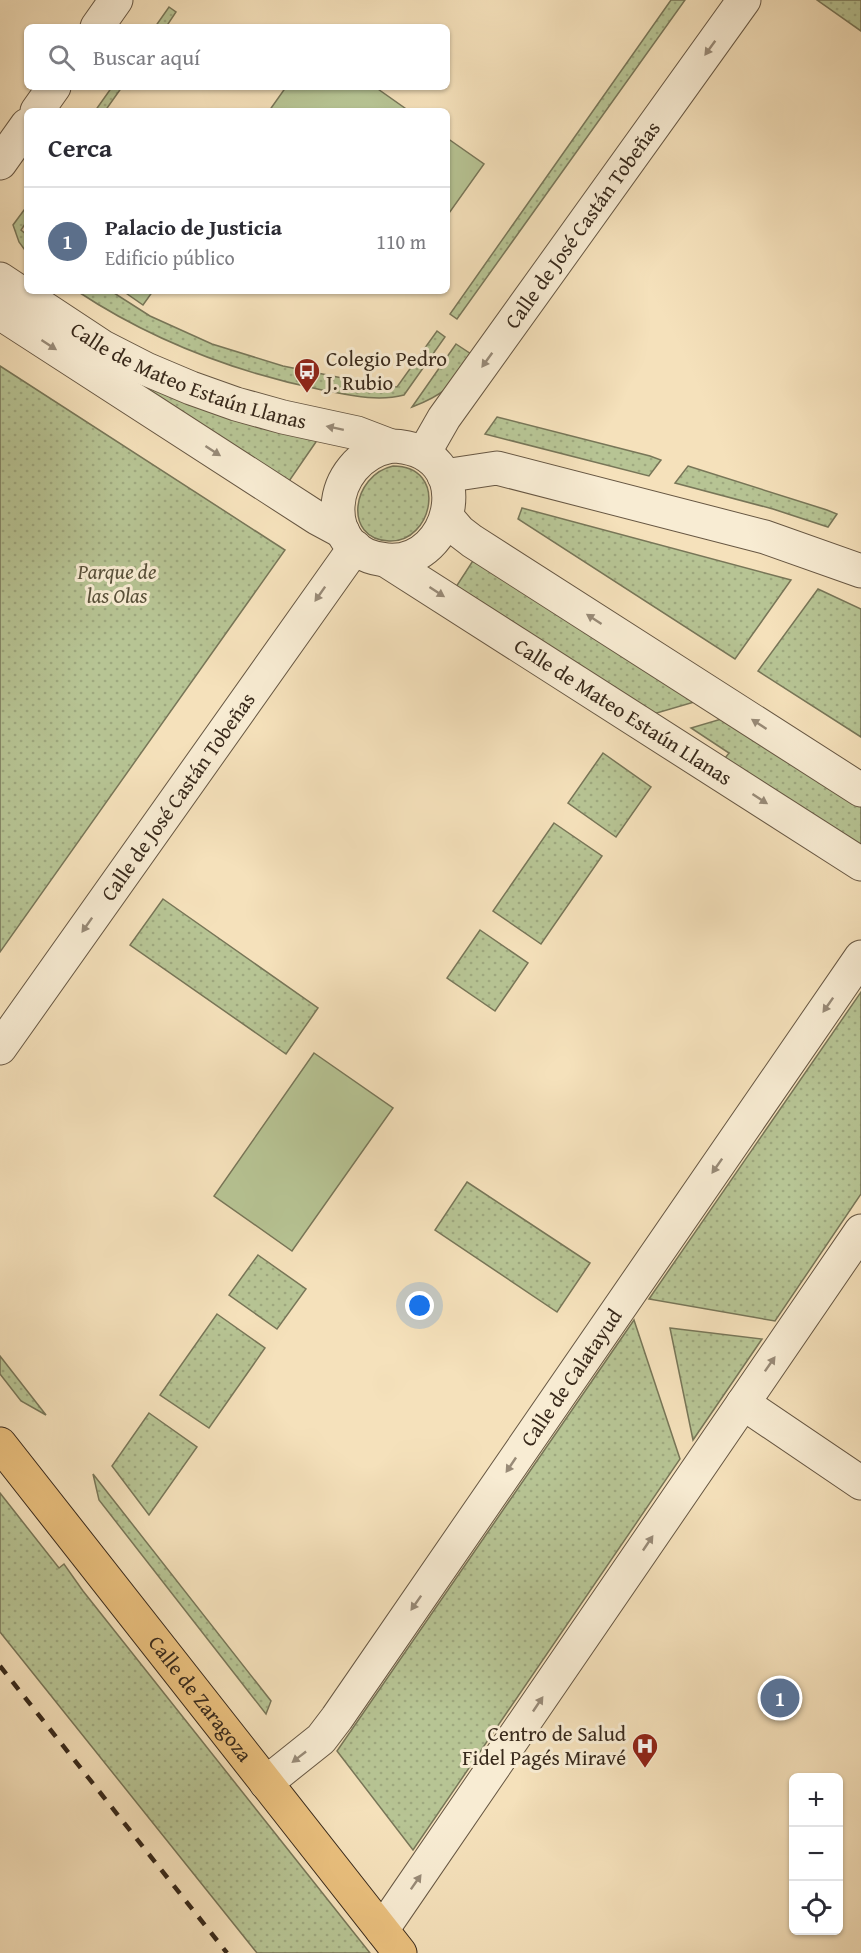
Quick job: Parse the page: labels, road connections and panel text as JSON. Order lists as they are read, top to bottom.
{
  "streets": {
    "main road": ["Calle de Zaragoza"],
    "street": ["Calle de José Castán Tobeñas", "Calle de Mateo Estaún Llanas", "Calle de Calatayud"]
  },
  "crossings": [
    ["Calle de José Castán Tobeñas", "Calle de Mateo Estaún Llanas"],
    ["Calle de Calatayud", "Calle de Zaragoza"]
  ],
  "one_way": ["Calle de José Castán Tobeñas"],
  "parks": ["Parque de las Olas"],
  "places": {
    "bus stop": ["Colegio Pedro J. Rubio"],
    "hospital": ["Centro de Salud Fidel Pagés Miravé"]
  },
  "page": {
    "search": "Buscar aquí",
    "heading": "Cerca",
    "list": [
      {
        "mark": "1",
        "name": "Palacio de Justicia",
        "note": "Edificio público",
        "value": "110 m"
      }
    ],
    "pins": "1",
    "map_buttons": ["+", "−"]
  }
}
